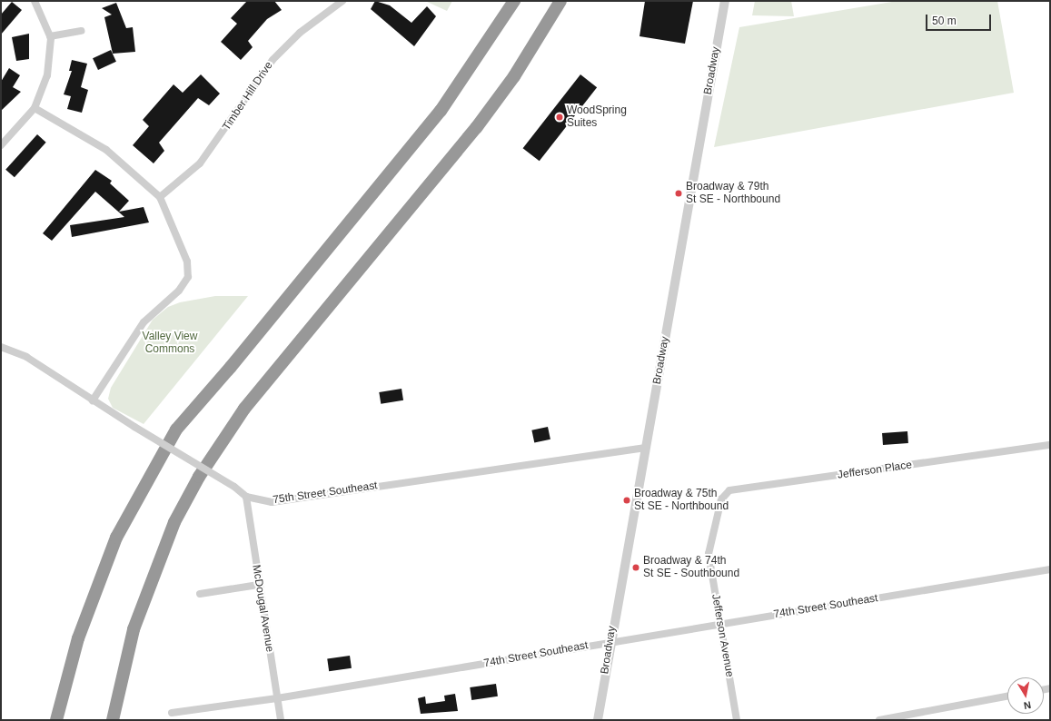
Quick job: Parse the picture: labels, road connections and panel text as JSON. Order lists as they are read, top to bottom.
{
  "streets": {
    "street": [
      "Broadway",
      "Timber Hill Drive",
      "Jefferson Place",
      "75th Street Southeast",
      "74th Street Southeast",
      "McDougal Avenue",
      "Jefferson Avenue"
    ]
  },
  "crossings": [
    ["Broadway", "75th Street Southeast"],
    ["Broadway", "74th Street Southeast"],
    ["Jefferson Place", "Jefferson Avenue"],
    ["75th Street Southeast", "McDougal Avenue"],
    ["74th Street Southeast", "McDougal Avenue"],
    ["74th Street Southeast", "Jefferson Avenue"]
  ],
  "parks": ["Valley View Commons"],
  "places": [
    "WoodSpring Suites",
    "Broadway & 79th St SE - Northbound",
    "Broadway & 75th St SE - Northbound",
    "Broadway & 74th St SE - Southbound"
  ],
  "scale_bar": "50 m",
  "north": "bottom"
}
